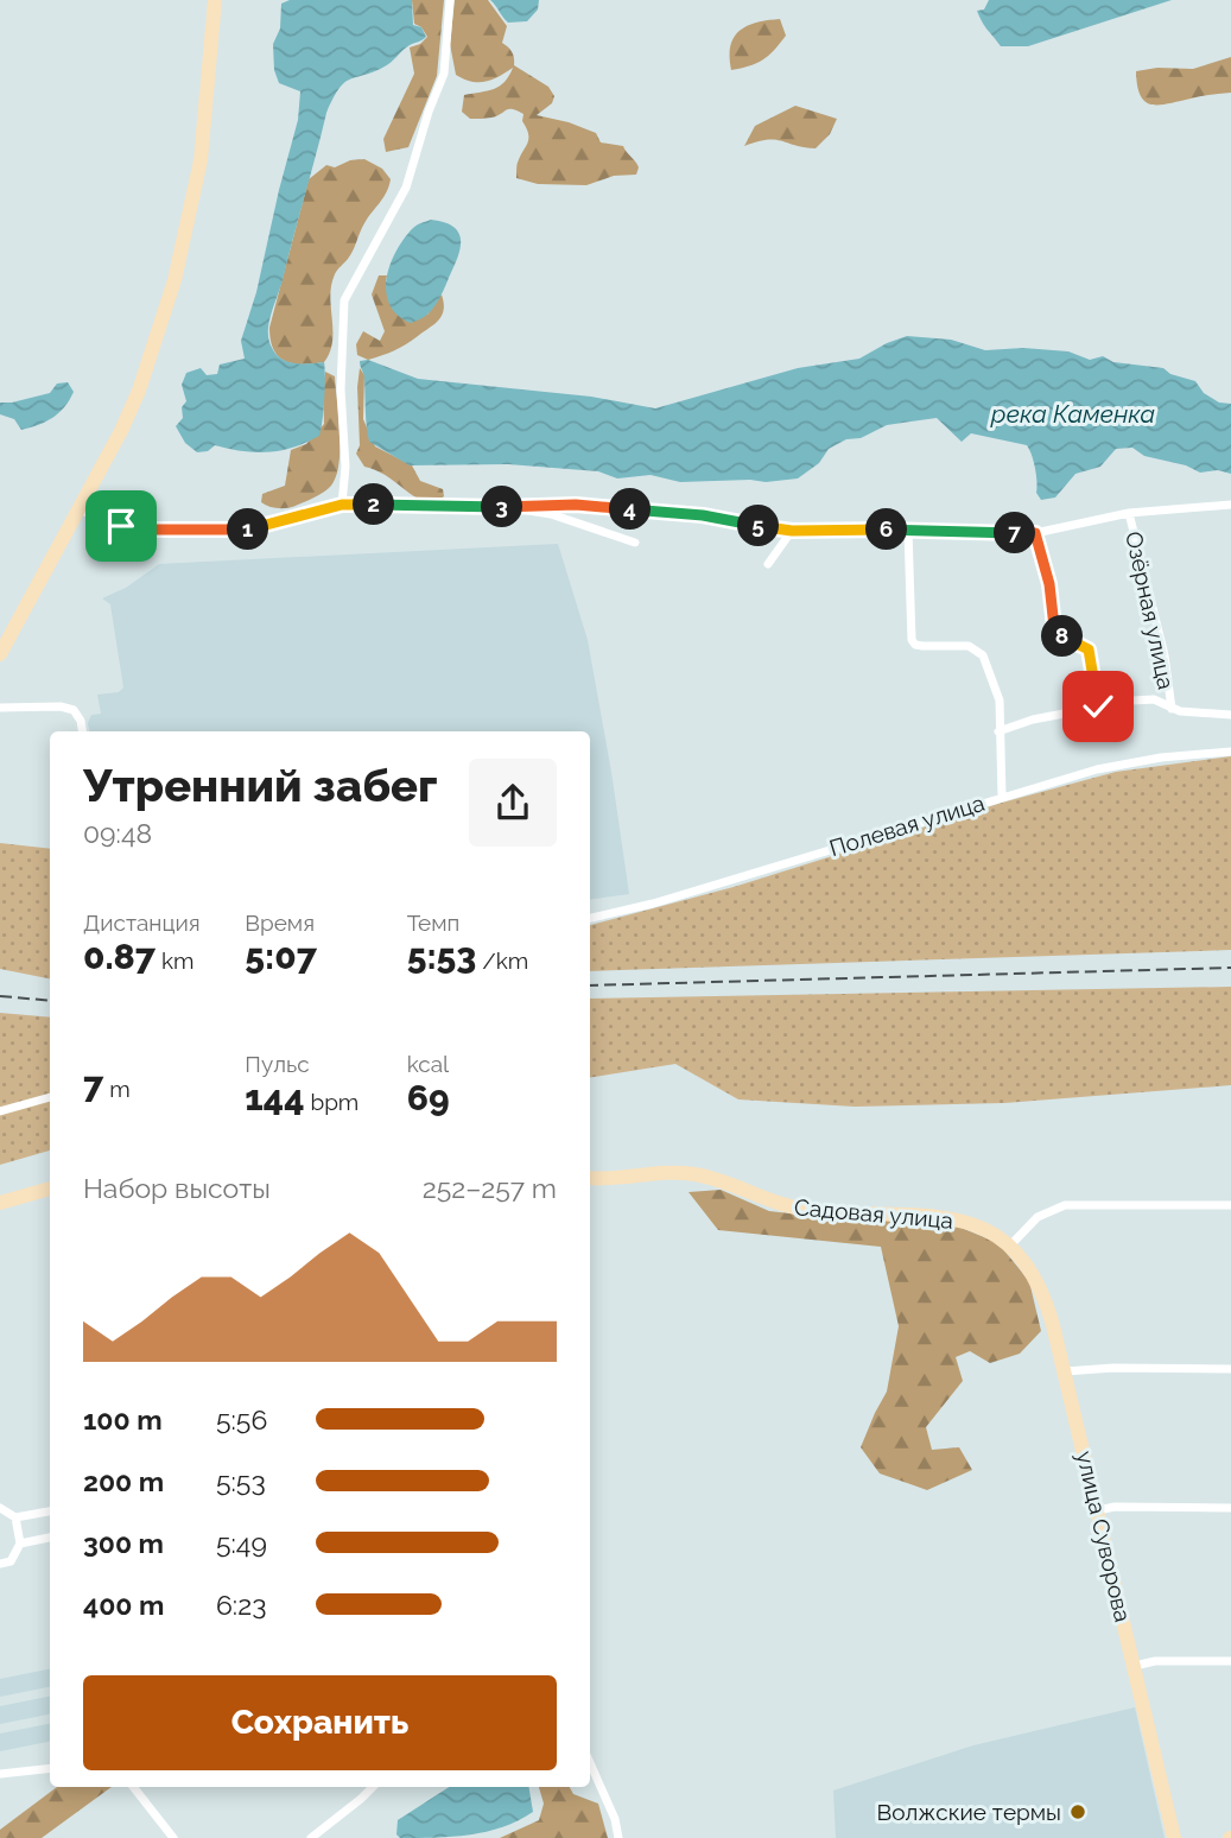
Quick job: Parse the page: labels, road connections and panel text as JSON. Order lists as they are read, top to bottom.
{
  "streets": {
    "main road": ["Садовая улица", "улица Суворова"],
    "street": ["Озёрная улица", "Полевая улица"]
  },
  "crossings": [
    ["Садовая улица", "улица Суворова"]
  ],
  "water": ["река Каменка"],
  "places": ["Волжские термы"],
  "page": {
    "pins": [
      "2",
      "3",
      "4",
      "5",
      "1",
      "6",
      "7",
      "8"
    ],
    "heading": ["Утренний забег", "09:48"],
    "stats": [
      ["Дистанция", "0.87 km"],
      ["Время", "5:07"],
      ["Темп", "5:53 /km"],
      ["7 m"],
      ["Пульс", "144 bpm"],
      ["kcal", "69"]
    ],
    "chart": ["Набор высоты", "252–257 m"],
    "list": [
      {
        "name": "100 m",
        "note": "5:56"
      },
      {
        "name": "200 m",
        "note": "5:53"
      },
      {
        "name": "300 m",
        "note": "5:49"
      },
      {
        "name": "400 m",
        "note": "6:23"
      }
    ],
    "buttons": "Сохранить"
  }
}
